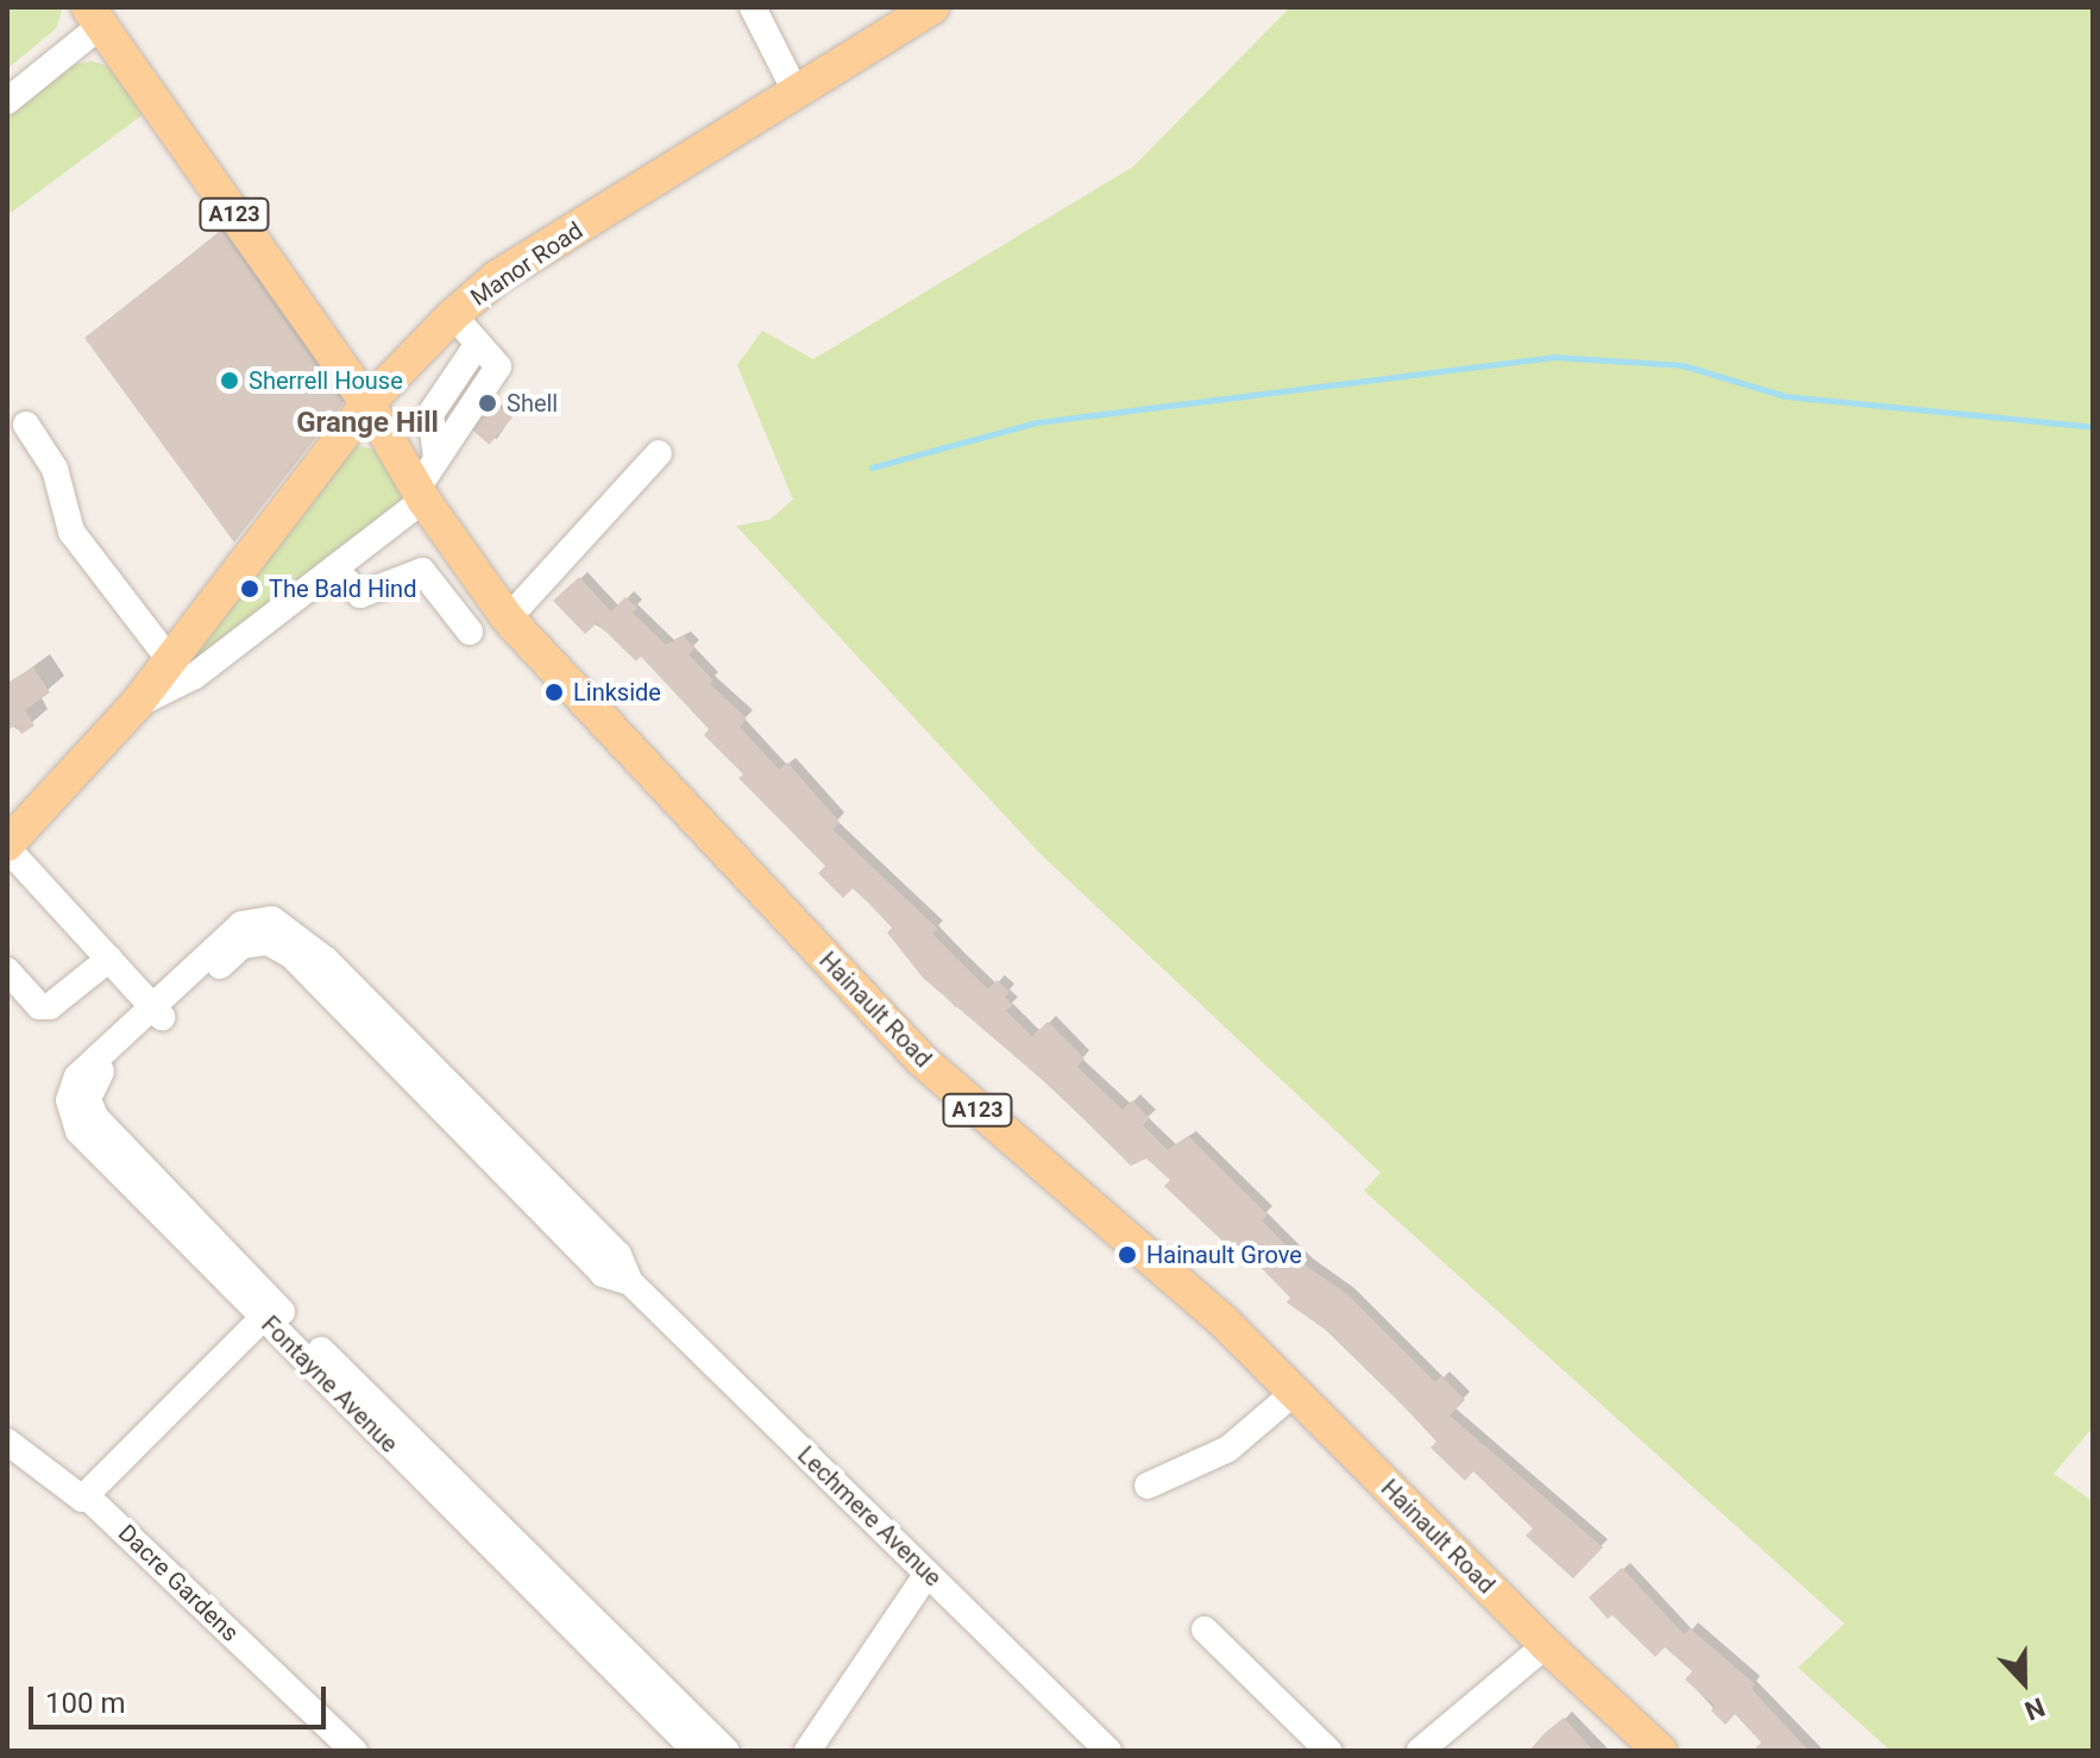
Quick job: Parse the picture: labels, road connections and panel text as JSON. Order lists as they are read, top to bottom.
{
  "streets": {
    "main road": ["A123", "Manor Road", "Hainault Road"],
    "street": ["Fontayne Avenue", "Lechmere Avenue", "Dacre Gardens"]
  },
  "crossings": [
    ["A123", "Manor Road"],
    ["A123", "Hainault Road"],
    ["Manor Road", "Hainault Road"],
    ["Fontayne Avenue", "Lechmere Avenue"]
  ],
  "districts": ["Grange Hill"],
  "places": [
    "Sherrell House",
    "Shell",
    "The Bald Hind",
    "Linkside",
    "Hainault Grove"
  ],
  "scale_bar": "100 m",
  "north": "bottom"
}
